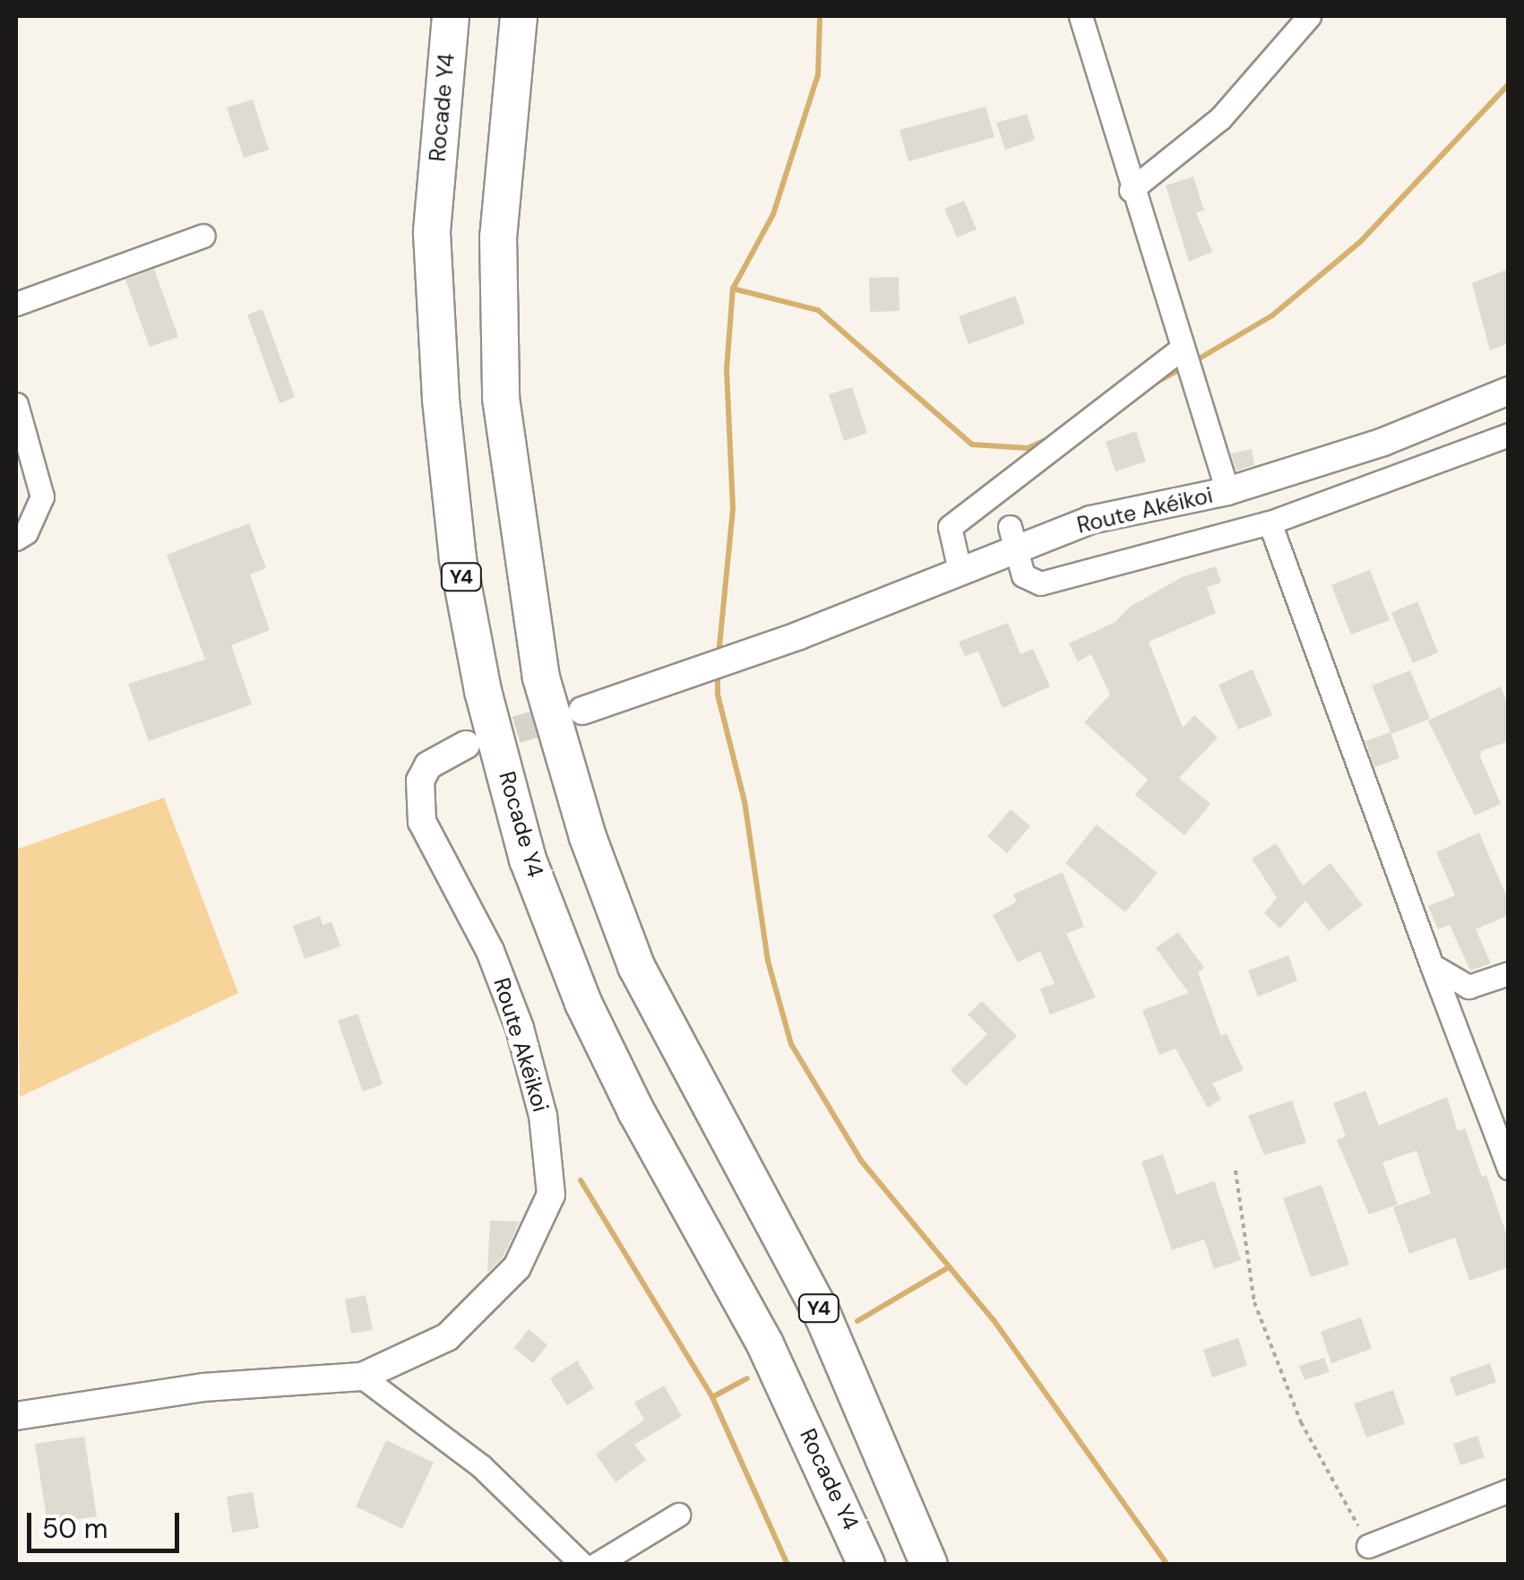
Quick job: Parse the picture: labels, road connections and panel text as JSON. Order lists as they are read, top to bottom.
{
  "streets": {
    "highway": ["Rocade Y4", "Y4"],
    "street": ["Route Akéikoi"]
  },
  "scale_bar": "50 m"
}
